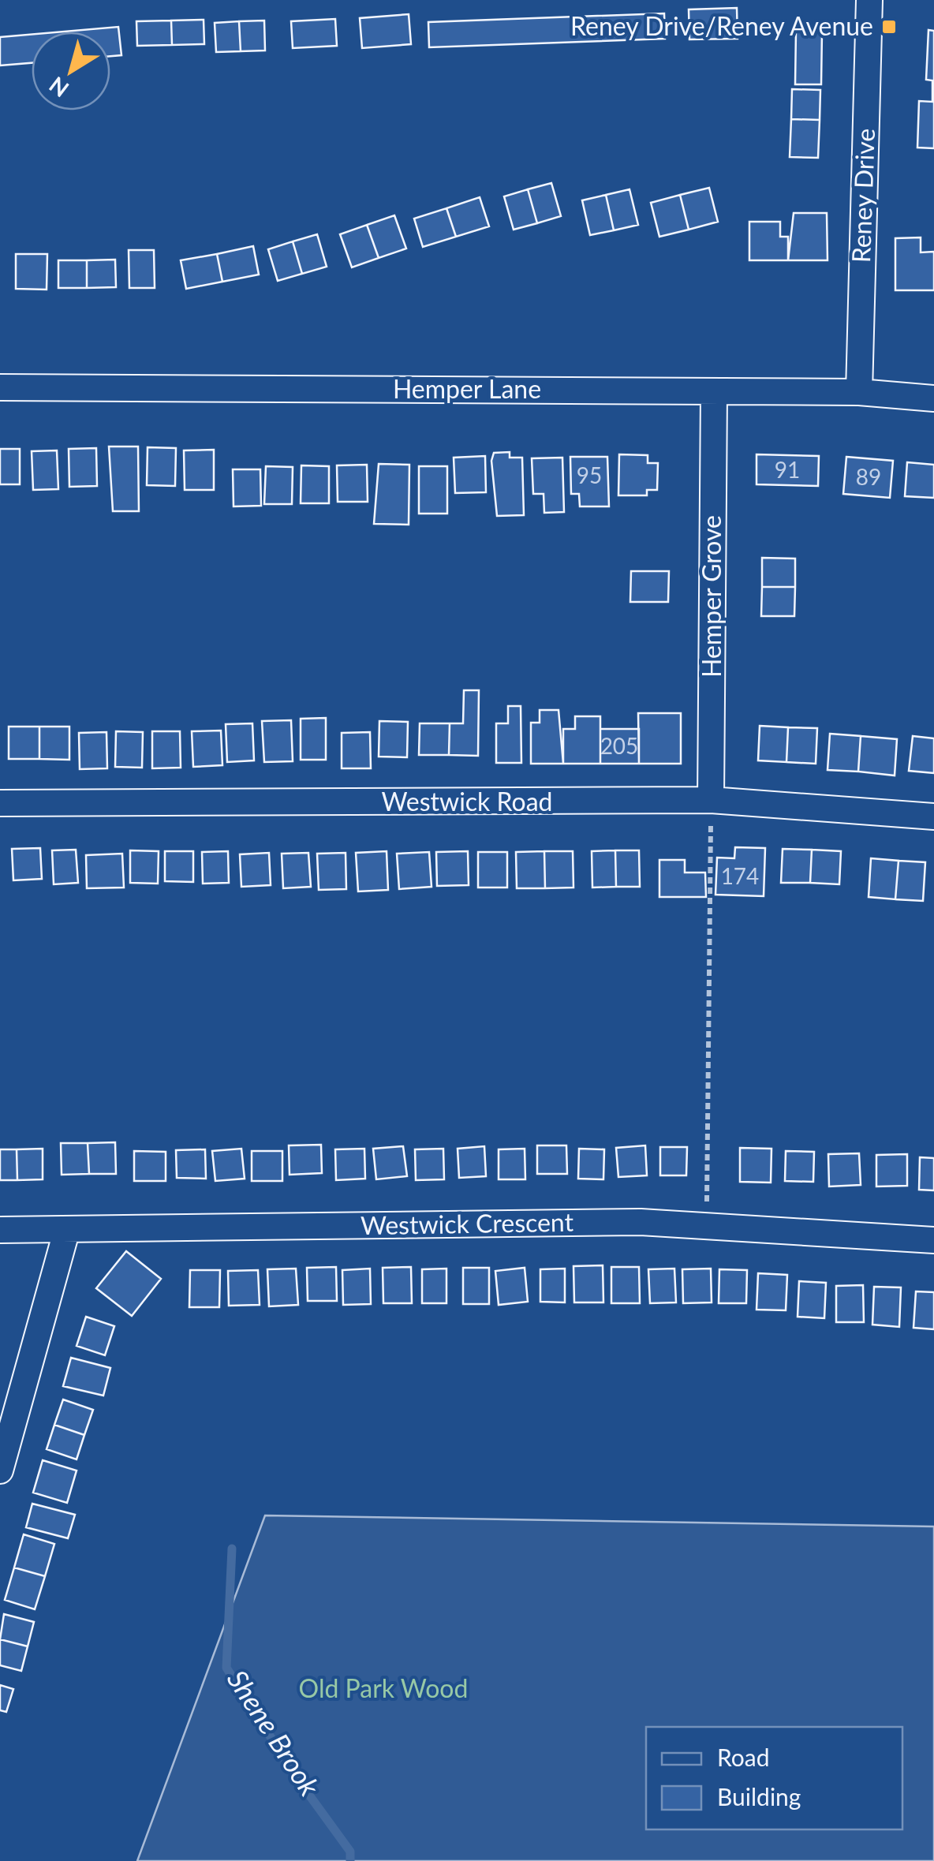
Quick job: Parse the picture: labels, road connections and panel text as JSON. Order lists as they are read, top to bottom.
{
  "streets": {
    "street": [
      "Reney Drive",
      "Hemper Lane",
      "Hemper Grove",
      "Westwick Road",
      "Westwick Crescent"
    ]
  },
  "crossings": [
    ["Reney Drive", "Hemper Lane"],
    ["Hemper Lane", "Hemper Grove"],
    ["Hemper Grove", "Westwick Road"]
  ],
  "water": ["Shene Brook"],
  "parks": ["Old Park Wood"],
  "places": {
    "transit": ["Reney Drive/Reney Avenue"]
  },
  "house_numbers": [
    "91",
    "95",
    "89",
    "205",
    "174"
  ],
  "legend": ["Road", "Building"],
  "north": "bottom left"
}
